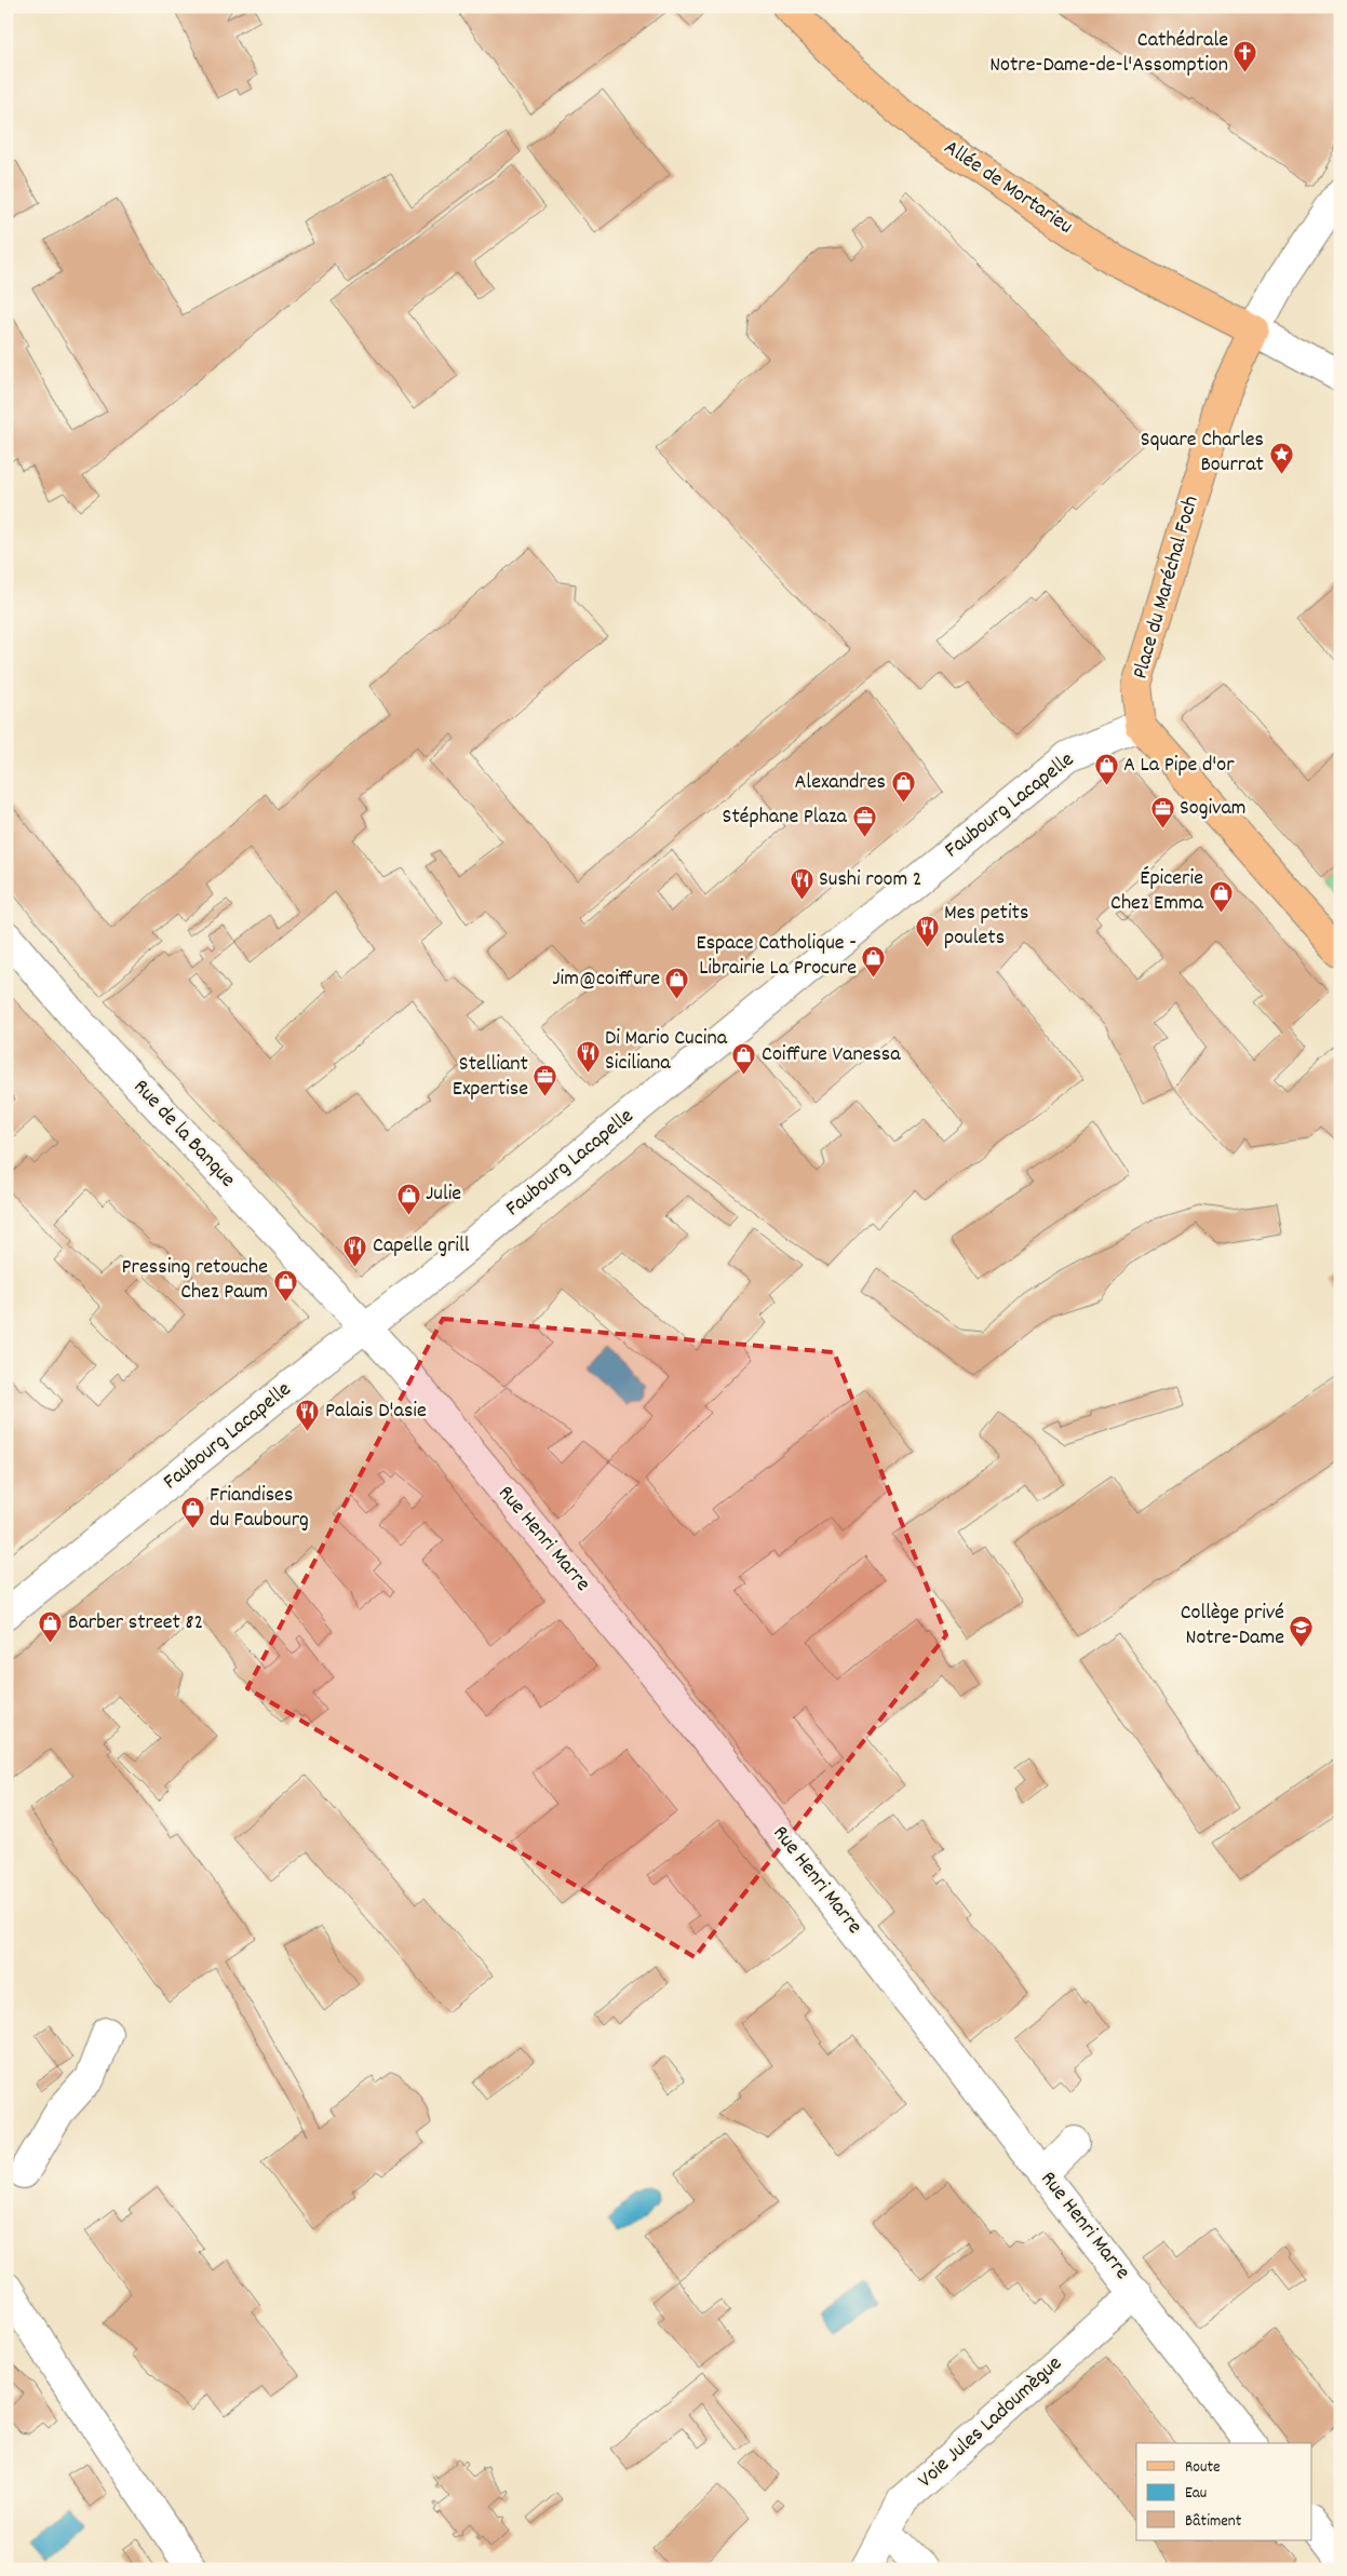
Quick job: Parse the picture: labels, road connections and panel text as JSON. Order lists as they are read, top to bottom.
{
  "streets": {
    "main road": ["Allée de Mortarieu", "Place du Maréchal Foch"],
    "street": [
      "Faubourg Lacapelle",
      "Rue de la Banque",
      "Rue Henri Marre",
      "Voie Jules Ladoumègue"
    ]
  },
  "crossings": [
    ["Allée de Mortarieu", "Place du Maréchal Foch"],
    ["Place du Maréchal Foch", "Faubourg Lacapelle"],
    ["Faubourg Lacapelle", "Rue de la Banque"],
    ["Faubourg Lacapelle", "Rue Henri Marre"],
    ["Rue de la Banque", "Rue Henri Marre"],
    ["Rue Henri Marre", "Voie Jules Ladoumègue"]
  ],
  "places": {
    "church": ["Cathédrale Notre-Dame-de-l'Assomption"],
    "place": ["Square Charles Bourrat"],
    "shop": [
      "A La Pipe d'or",
      "Alexandres",
      "Épicerie Chez Emma",
      "Espace Catholique - Librairie La Procure",
      "Jim@coiffure",
      "Coiffure Vanessa",
      "Julie",
      "Pressing retouche Chez Paum",
      "Friandises du Faubourg",
      "Barber street 82"
    ],
    "office": ["Sogivam", "Stéphane Plaza", "Stelliant Expertise"],
    "restaurant": [
      "Sushi room 2",
      "Mes petits poulets",
      "Di Mario Cucina Siciliana",
      "Capelle grill",
      "Palais D'asie"
    ],
    "school or university": ["Collège privé Notre-Dame"]
  },
  "legend": ["Route", "Eau", "Bâtiment"]
}
